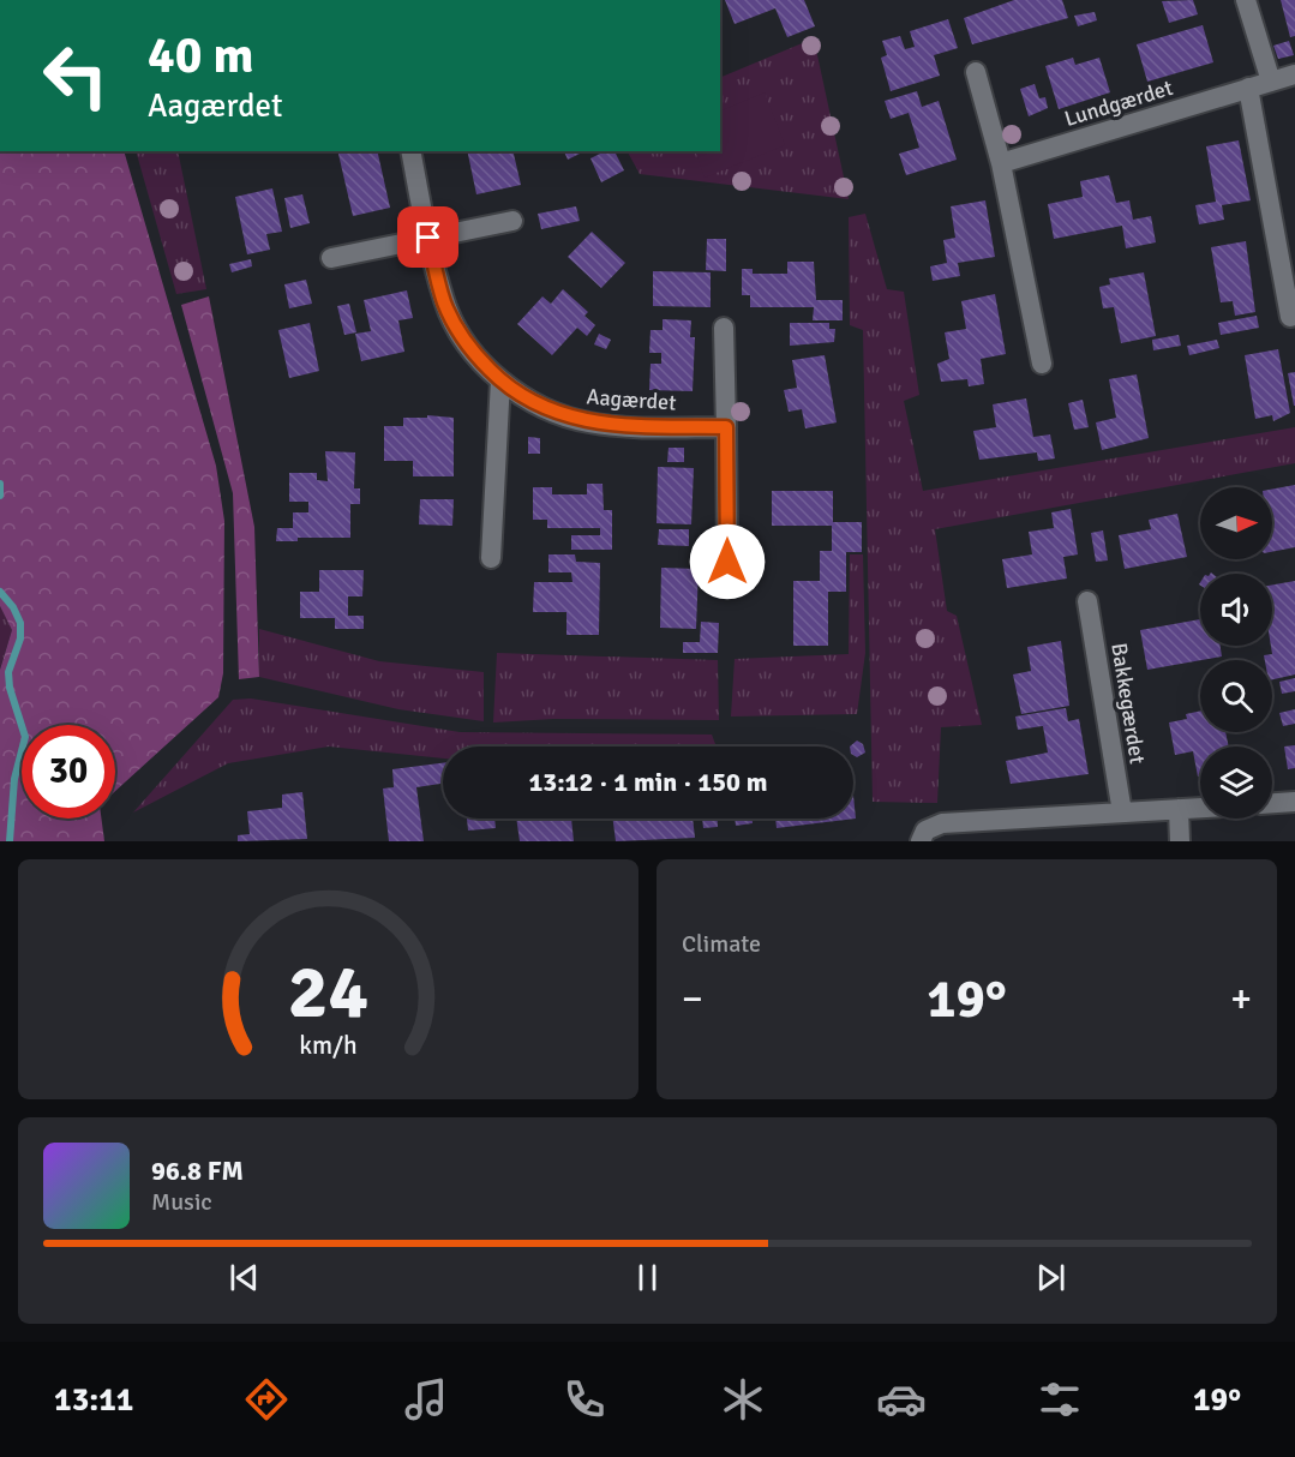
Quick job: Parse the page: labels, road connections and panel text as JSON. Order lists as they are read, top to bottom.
{
  "streets": {
    "street": ["Lundgærdet", "Aagærdet", "Bakkegærdet"]
  },
  "north": "right",
  "page": {
    "turn": ["40 m", "Aagærdet"],
    "limit": "30",
    "trip": "13:12 · 1 min · 150 m",
    "tile": "Climate",
    "heat": ["−", "19°", "+"],
    "song": ["96.8 FM", "Music"],
    "tabs": ["13:11", "19°"],
    "gauge": ["24", "km/h"]
  }
}
